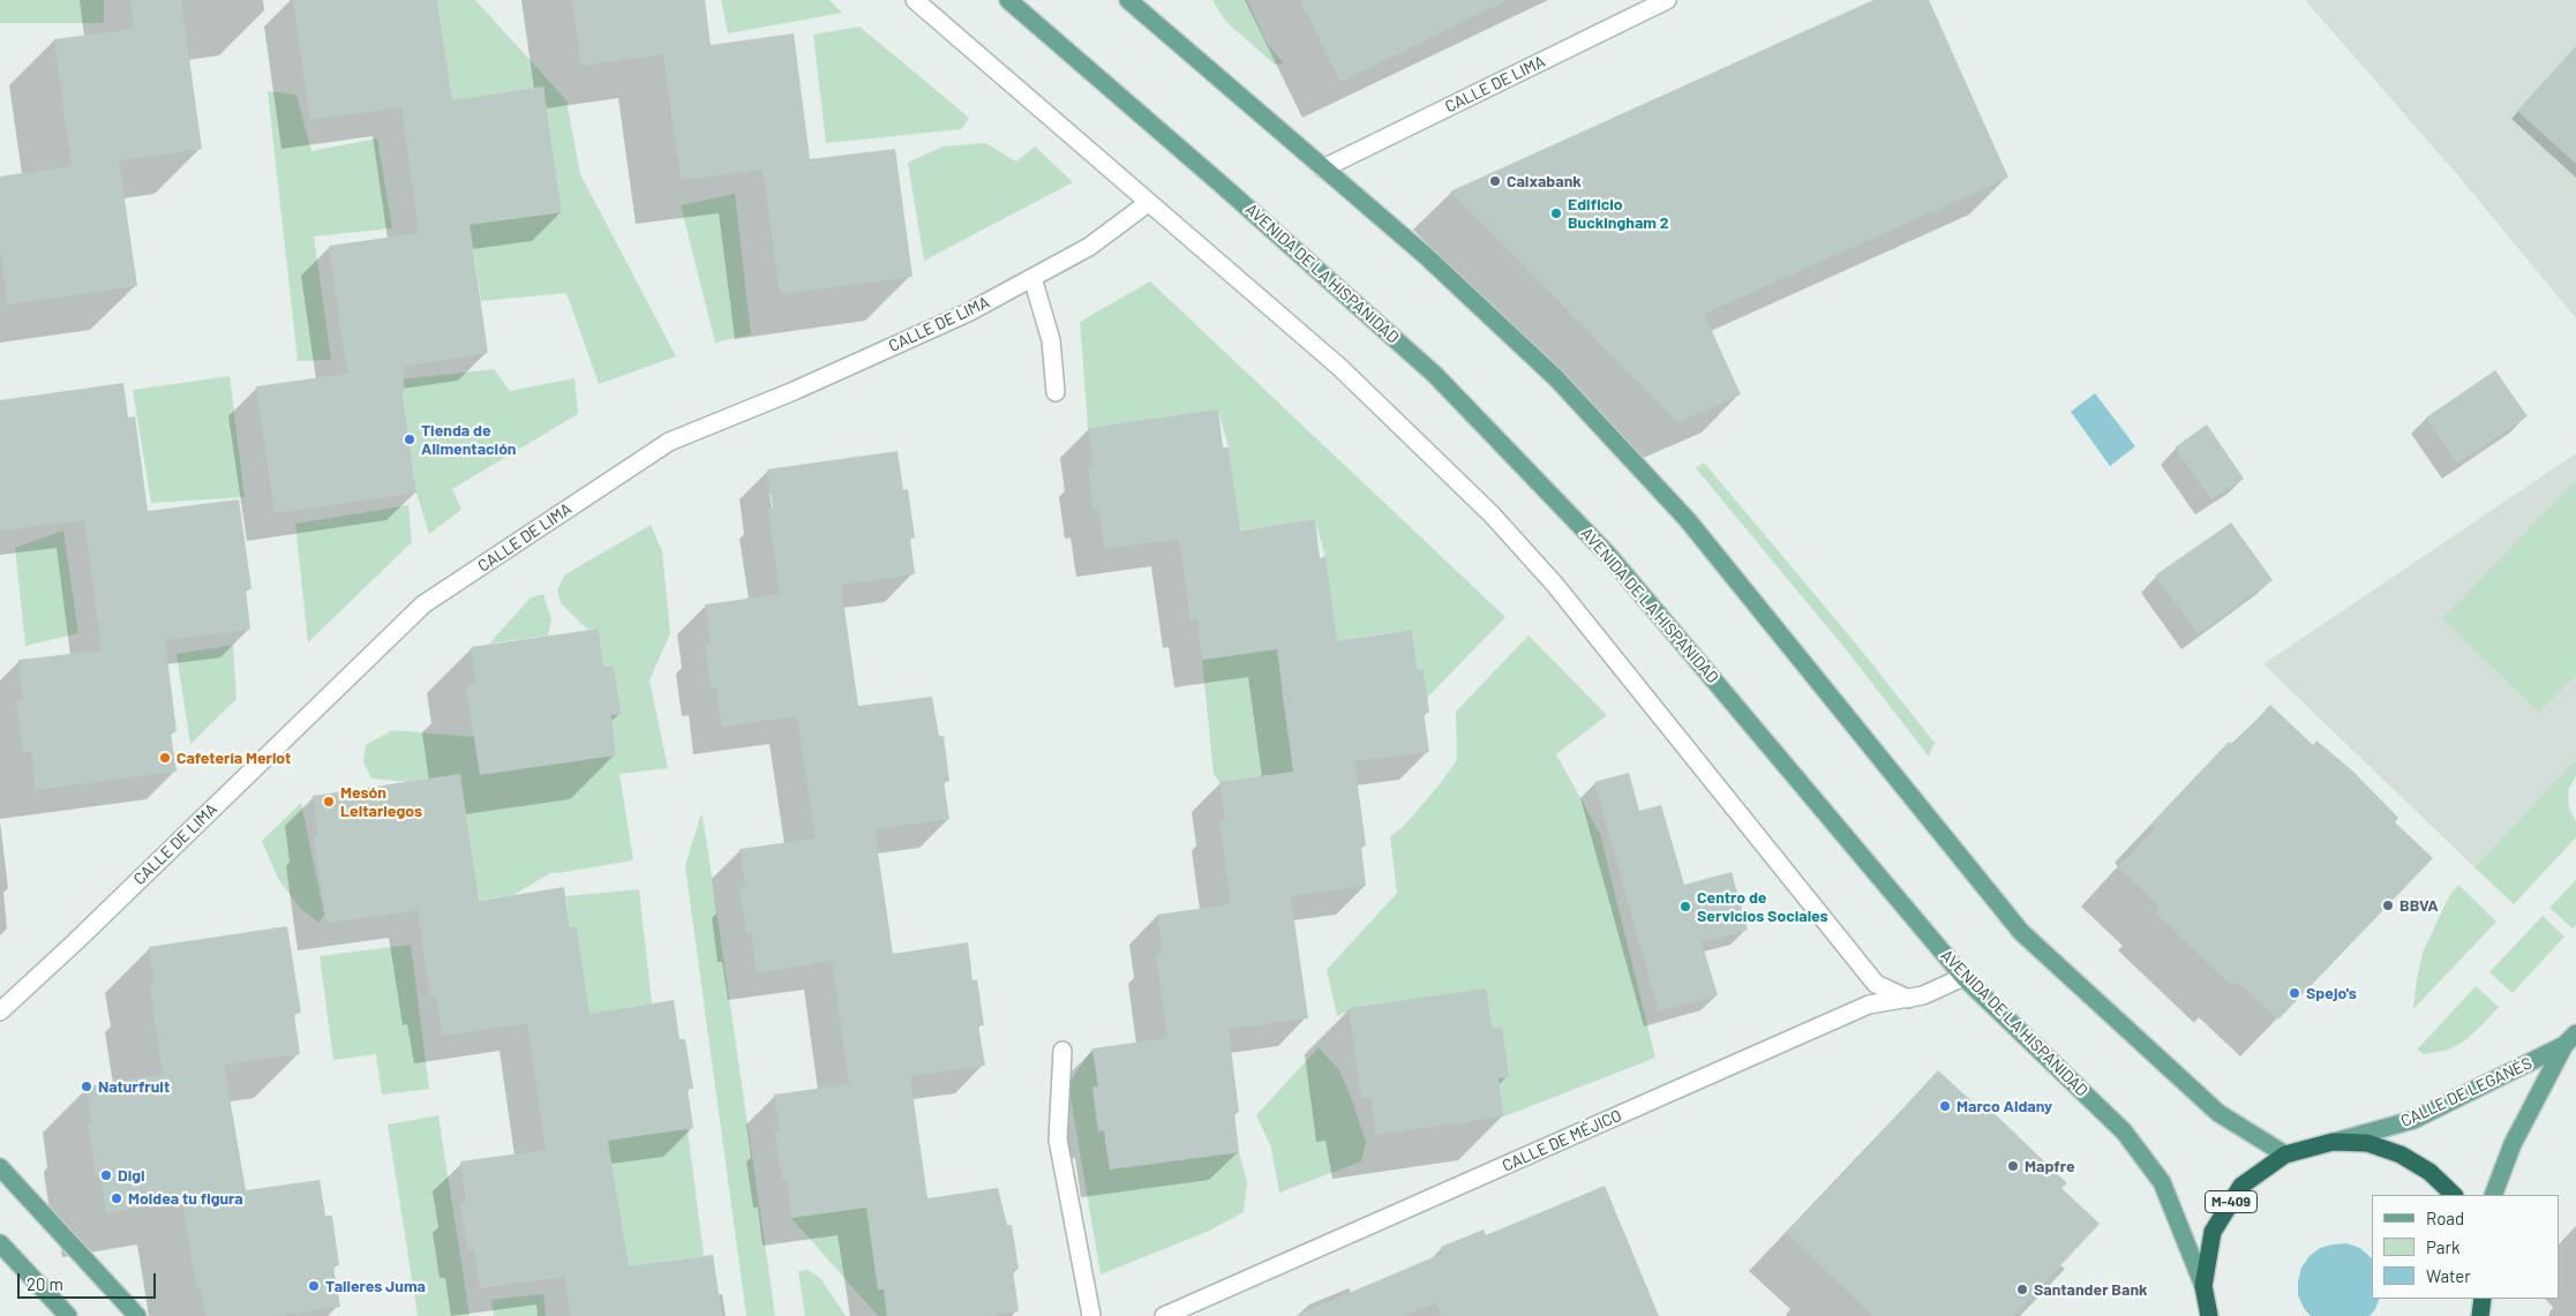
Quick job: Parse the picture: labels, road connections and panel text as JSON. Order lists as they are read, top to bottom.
{
  "streets": {
    "highway": ["M-409"],
    "main road": ["AVENIDA DE LA HISPANIDAD", "CALLE DE LEGANÉS"],
    "street": ["CALLE DE LIMA", "CALLE DE MÉJICO"]
  },
  "crossings": [
    ["AVENIDA DE LA HISPANIDAD", "CALLE DE MÉJICO"],
    ["AVENIDA DE LA HISPANIDAD", "M-409"],
    ["CALLE DE LEGANÉS", "M-409"]
  ],
  "places": [
    "Caixabank",
    "Edificio Buckingham 2",
    "Tienda de Alimentación",
    "Cafetería Merlot",
    "Mesón Leitariegos",
    "BBVA",
    "Centro de Servicios Sociales",
    "Spejo's",
    "Naturfruit",
    "Marco Aldany",
    "Mapfre",
    "Digi",
    "Moldea tu figura",
    "Talleres Juma",
    "Santander Bank"
  ],
  "legend": ["Road", "Park", "Water"],
  "scale_bar": "20 m"
}
